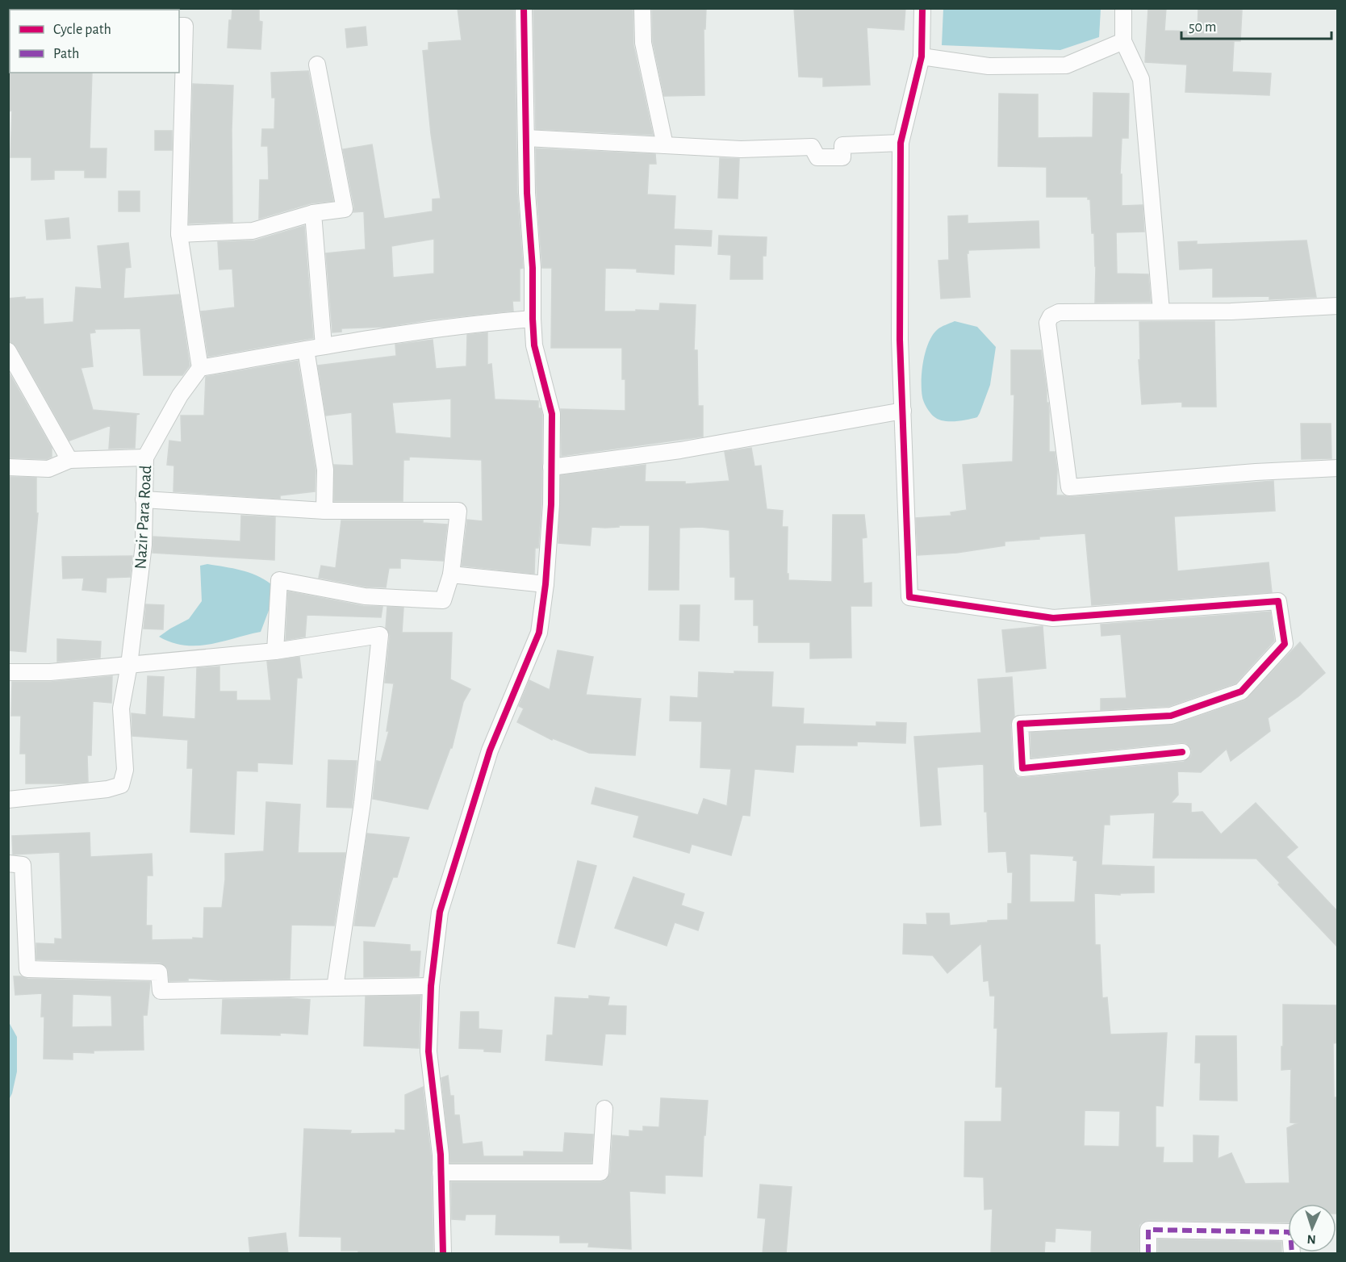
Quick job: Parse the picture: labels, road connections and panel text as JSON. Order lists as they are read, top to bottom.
{
  "streets": {
    "street": ["Nazir Para Road"]
  },
  "legend": ["Cycle path", "Path"],
  "scale_bar": "50 m",
  "north": "bottom"
}
